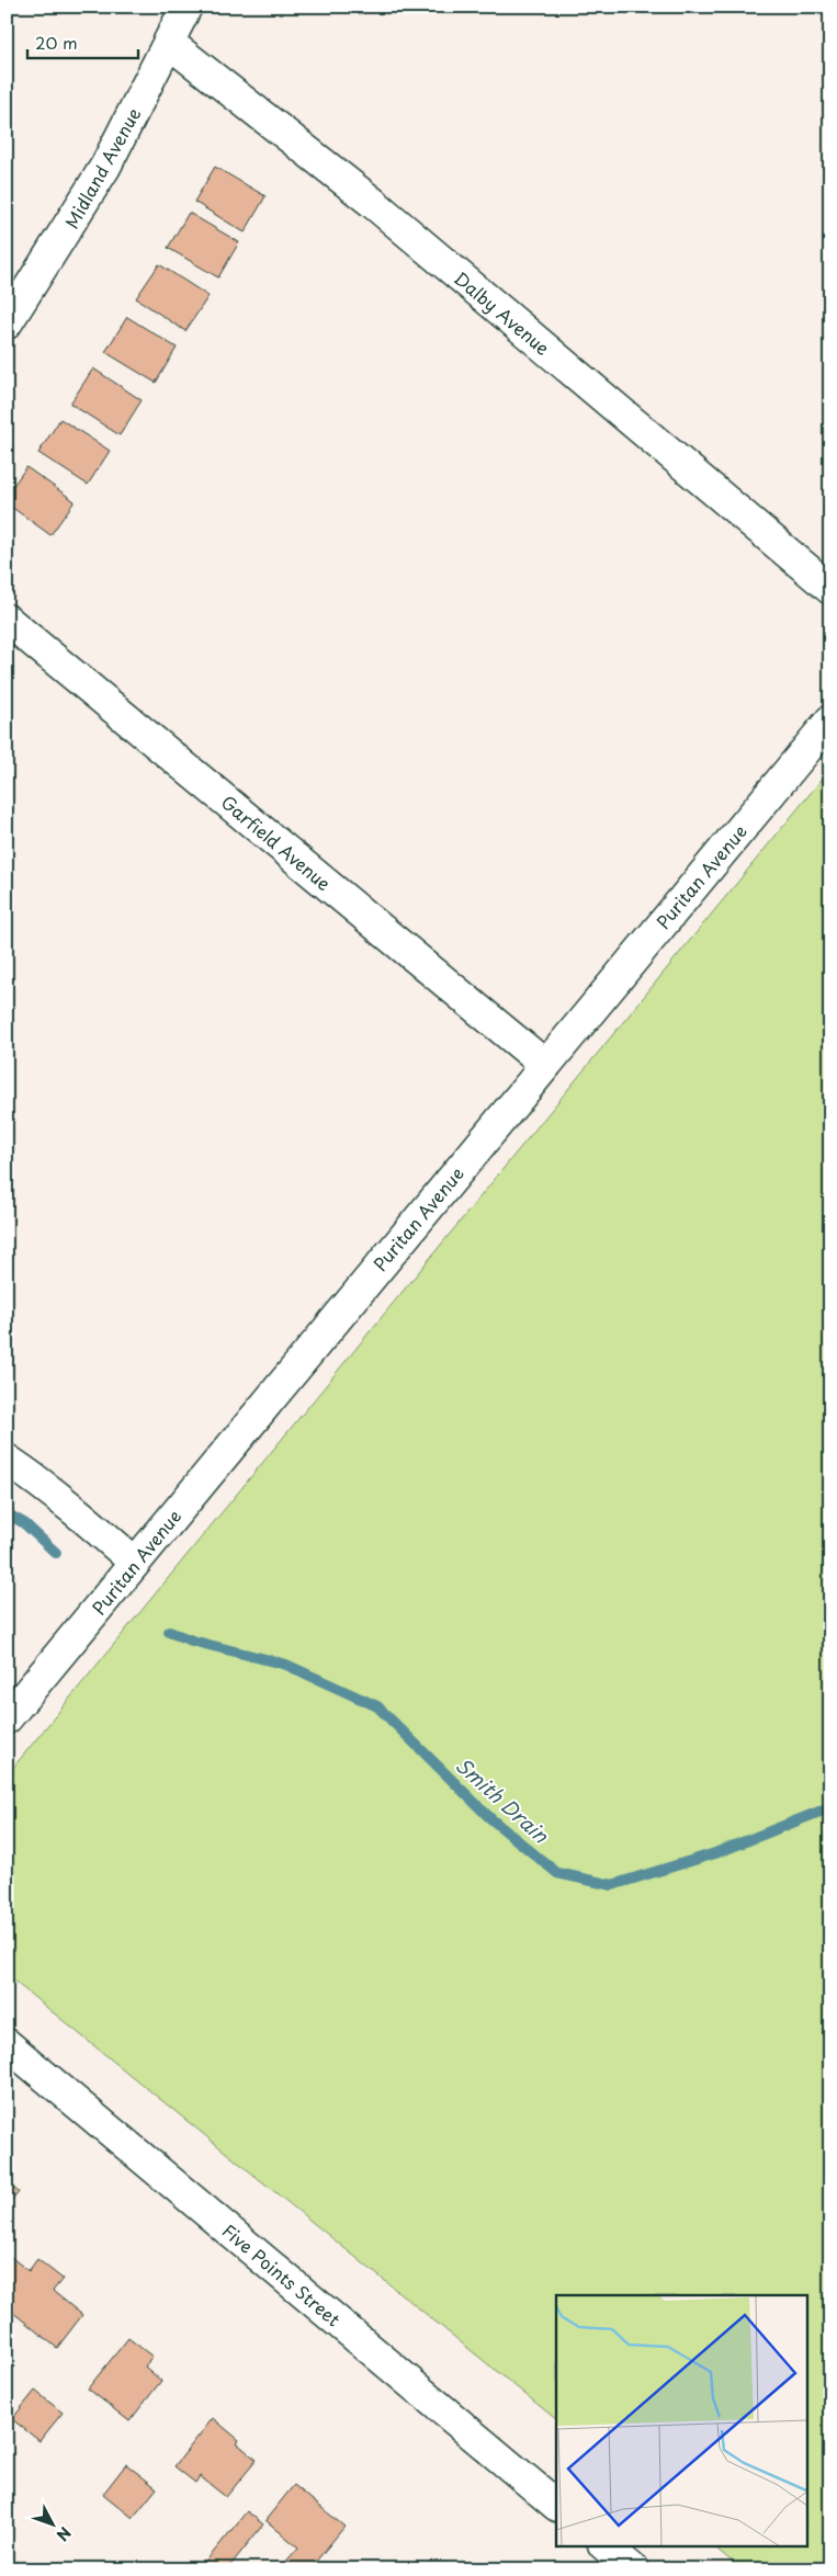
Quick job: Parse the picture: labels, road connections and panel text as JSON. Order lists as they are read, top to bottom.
{
  "streets": {
    "street": [
      "Midland Avenue",
      "Dalby Avenue",
      "Garfield Avenue",
      "Puritan Avenue",
      "Five Points Street"
    ]
  },
  "crossings": [
    ["Midland Avenue", "Dalby Avenue"],
    ["Garfield Avenue", "Puritan Avenue"]
  ],
  "water": ["Smith Drain"],
  "scale_bar": "20 m",
  "north": "bottom right"
}
